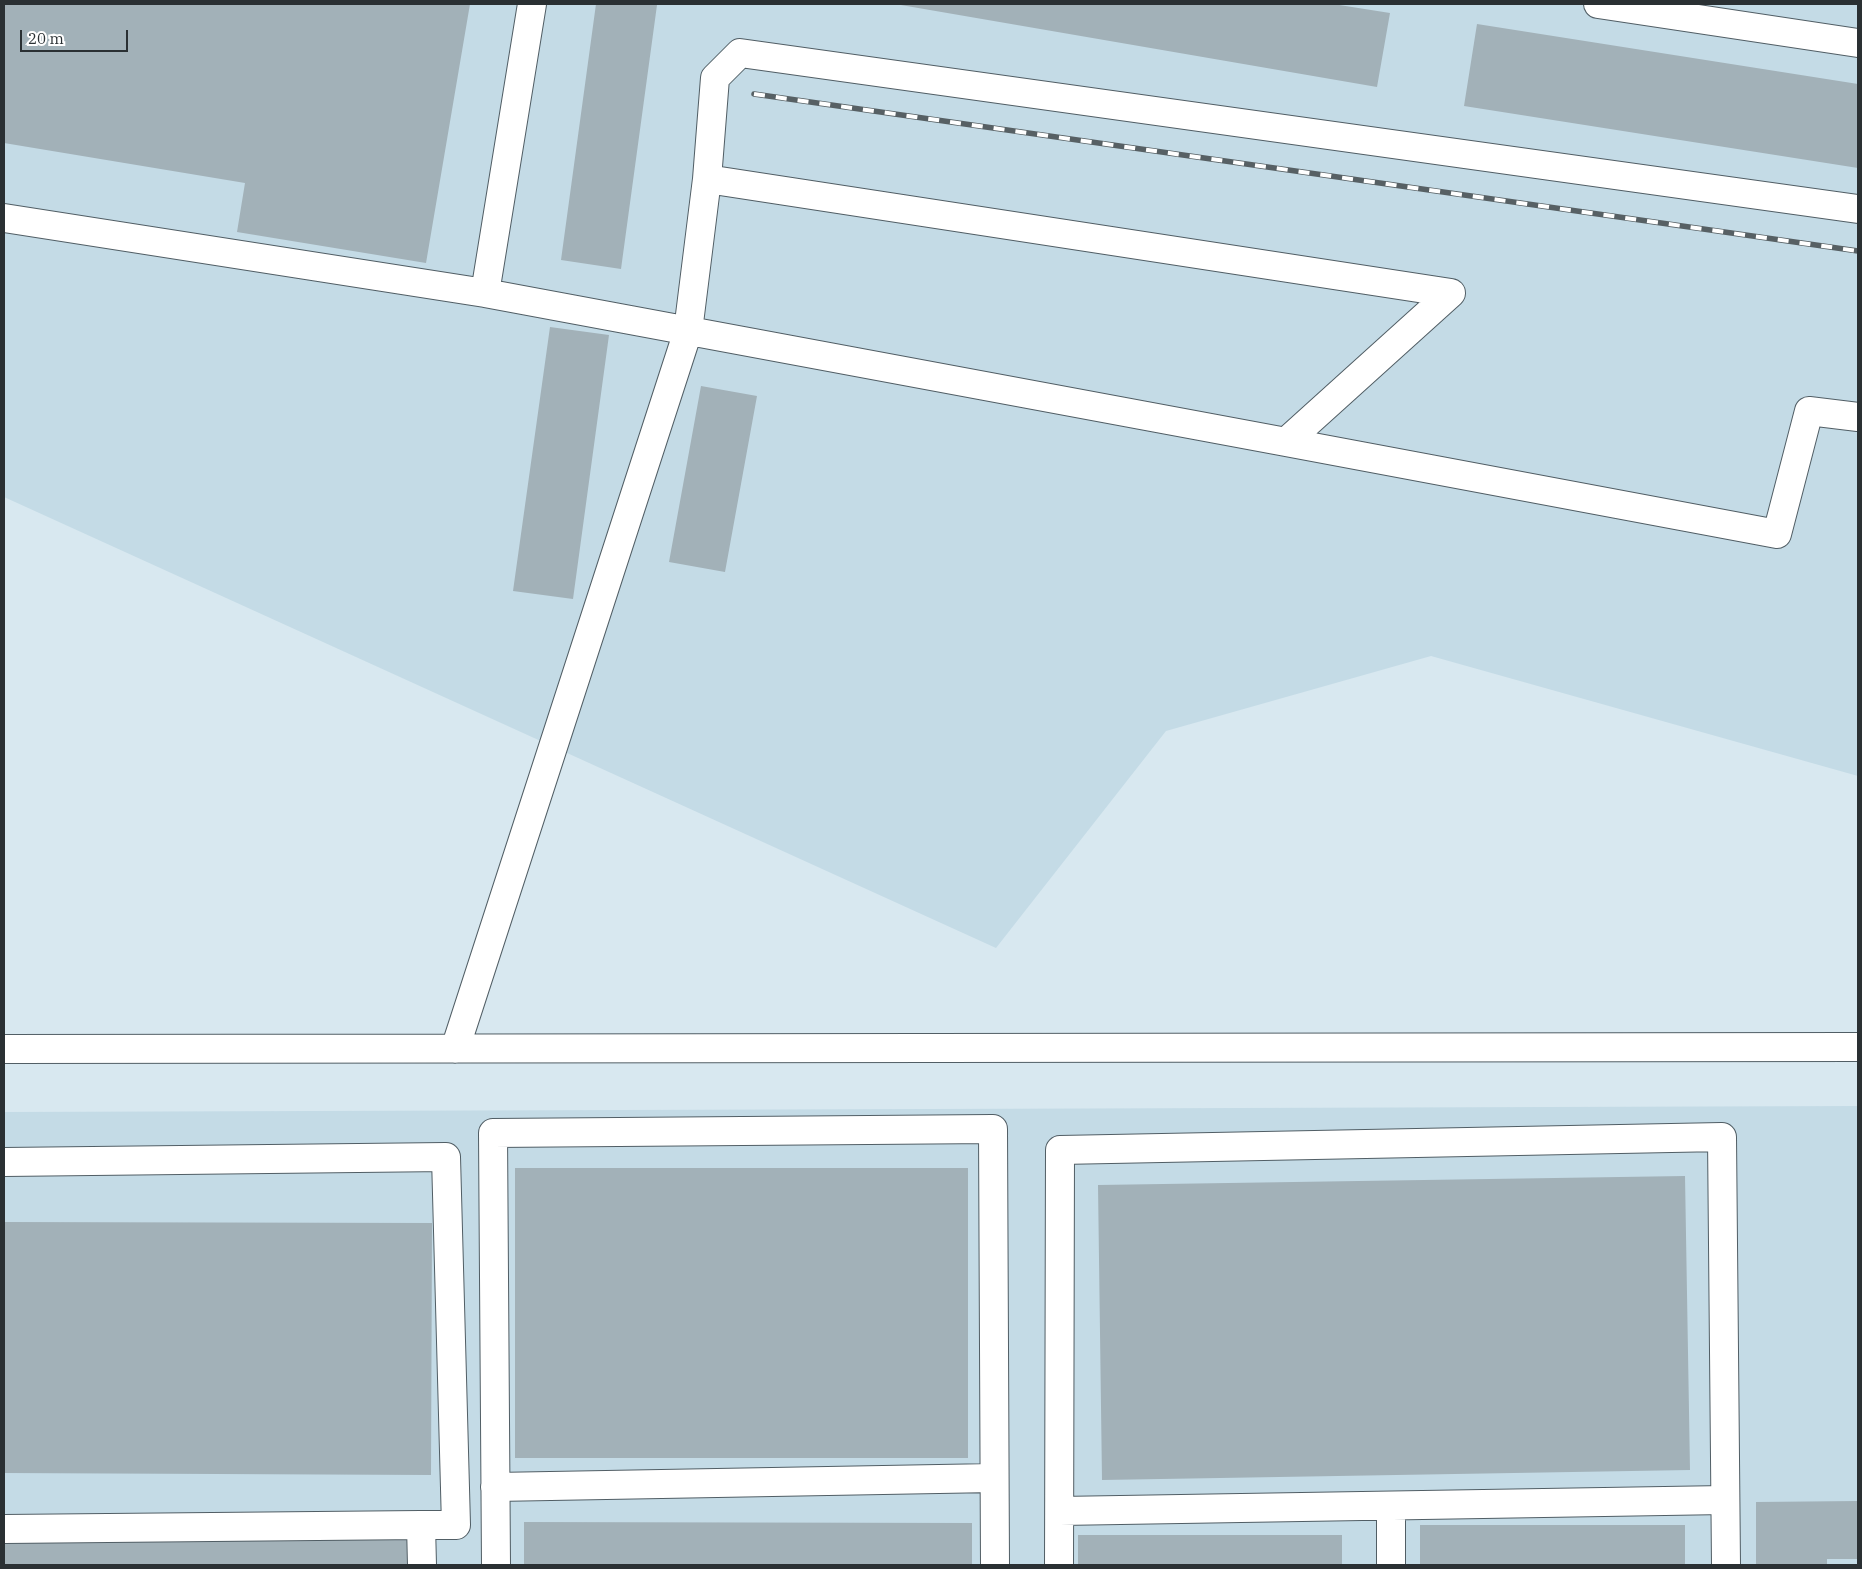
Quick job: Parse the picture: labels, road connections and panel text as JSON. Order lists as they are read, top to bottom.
{
  "scale_bar": "20 m"
}
